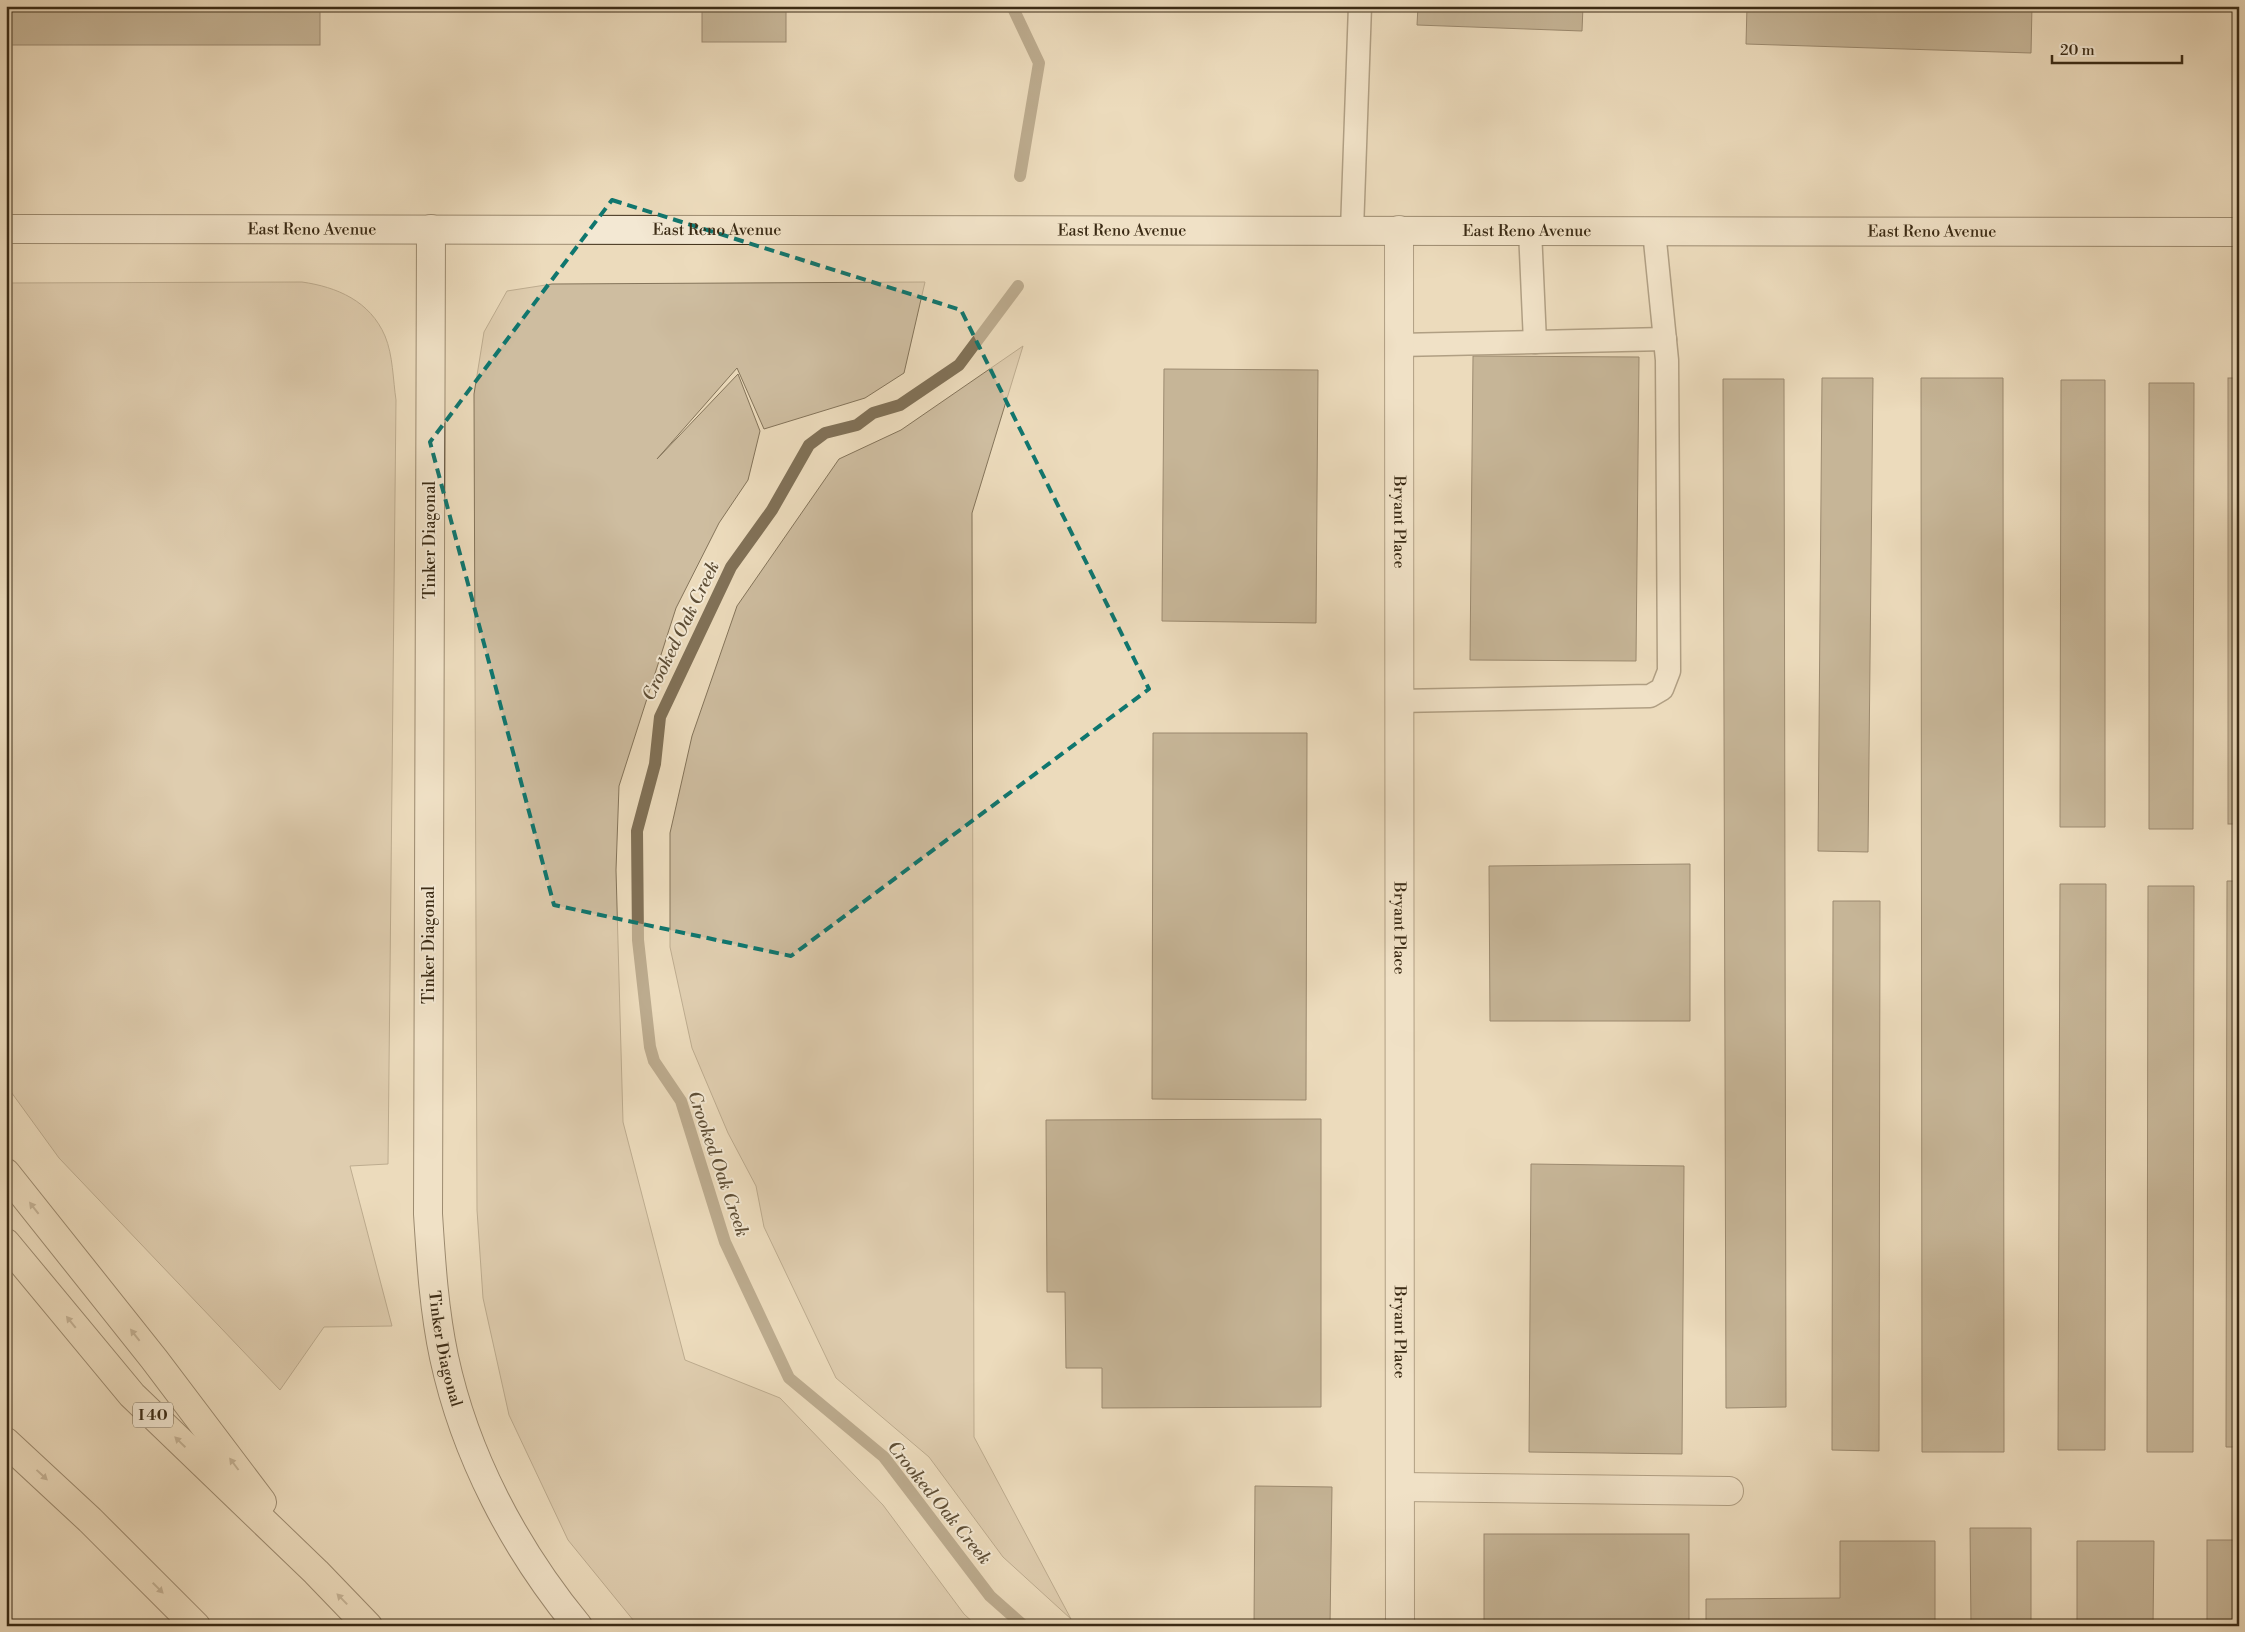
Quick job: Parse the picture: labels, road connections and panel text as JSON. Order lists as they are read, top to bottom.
{
  "streets": {
    "highway": ["I 40"],
    "street": ["East Reno Avenue", "Bryant Place", "Tinker Diagonal"]
  },
  "crossings": [
    ["East Reno Avenue", "Bryant Place"],
    ["East Reno Avenue", "Tinker Diagonal"]
  ],
  "water": ["Crooked Oak Creek"],
  "scale_bar": "20 m"
}
